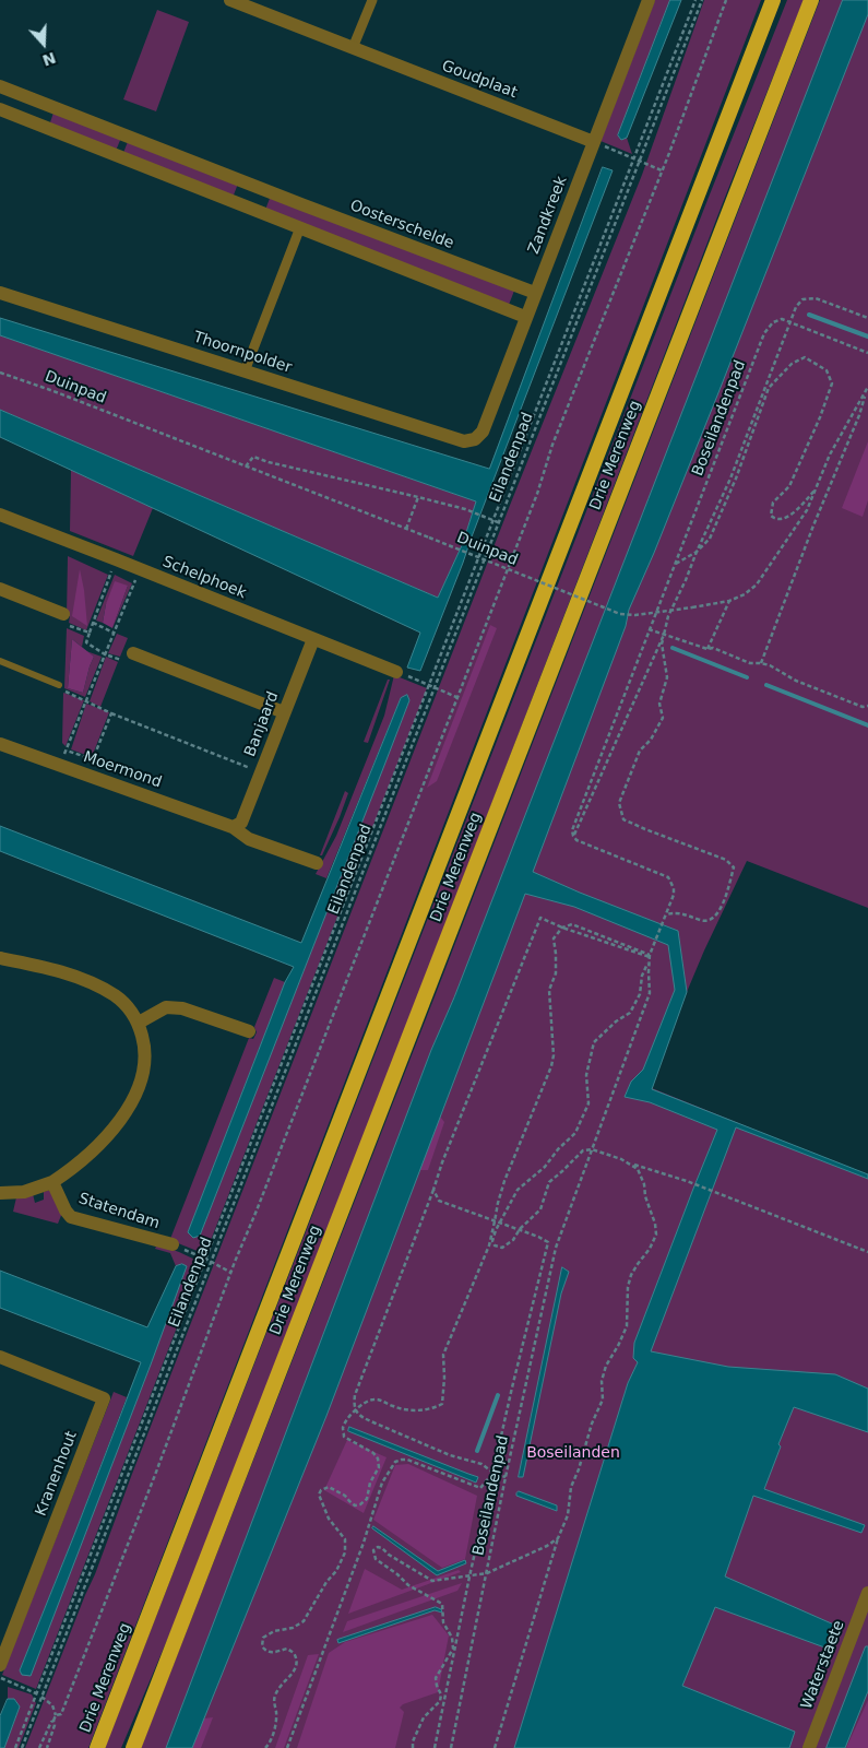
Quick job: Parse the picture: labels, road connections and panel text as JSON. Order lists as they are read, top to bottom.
{
  "streets": {
    "highway": ["Drie Merenweg"],
    "street": [
      "Goudplaat",
      "Zandkreek",
      "Oosterschelde",
      "Thoornpolder",
      "Schelphoek",
      "Banjaard",
      "Moermond",
      "Statendam",
      "Kranenhout",
      "Waterstaete"
    ],
    "path": ["Duinpad", "Boseilandenpad", "Eilandenpad"]
  },
  "crossings": [
    ["Goudplaat", "Zandkreek"],
    ["Zandkreek", "Oosterschelde"],
    ["Zandkreek", "Thoornpolder"],
    ["Eilandenpad", "Statendam"],
    ["Schelphoek", "Banjaard"],
    ["Banjaard", "Moermond"]
  ],
  "parks": ["Boseilanden"],
  "north": "bottom"
}
